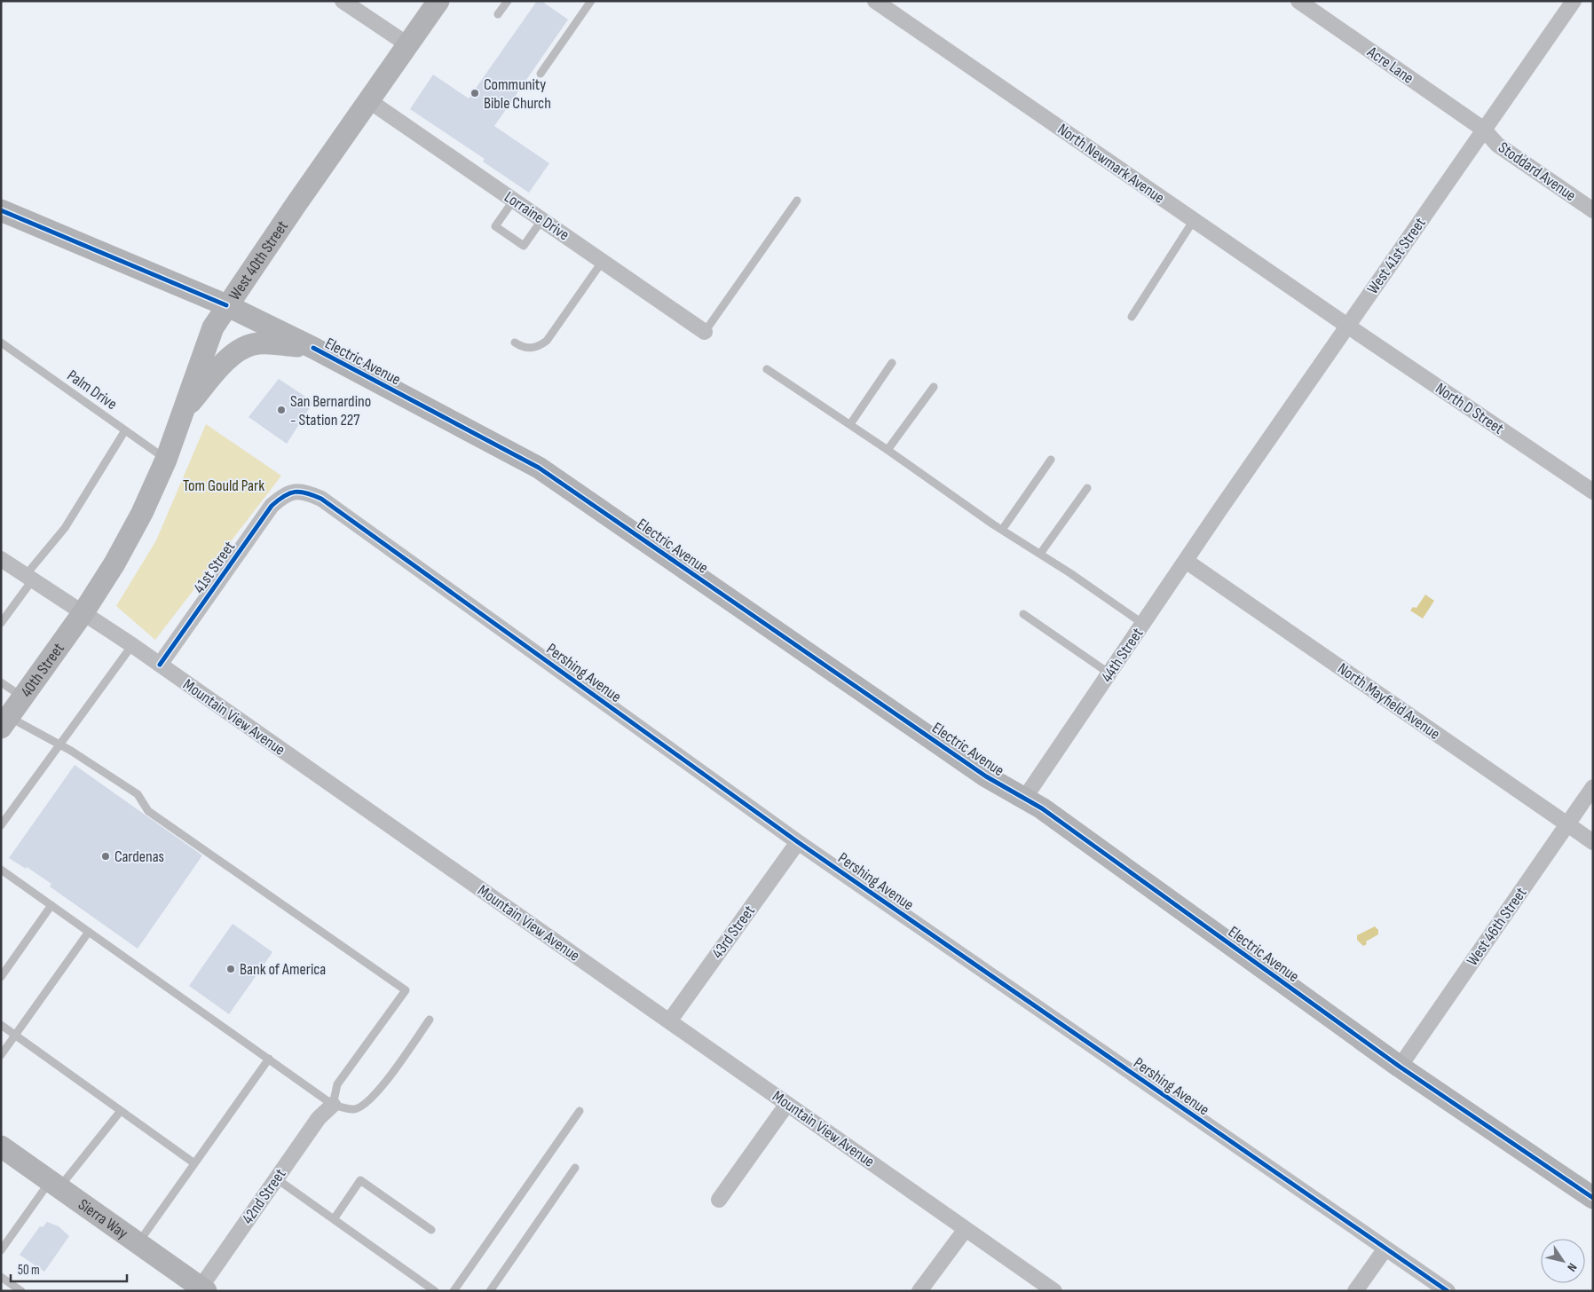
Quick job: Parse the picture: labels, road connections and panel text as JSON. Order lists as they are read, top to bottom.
{
  "streets": {
    "main road": [
      "West 40th Street",
      "Electric Avenue",
      "40th Street",
      "Sierra Way"
    ],
    "street": [
      "Acre Lane",
      "North Newmark Avenue",
      "Stoddard Avenue",
      "Lorraine Drive",
      "West 41st Street",
      "North D Street",
      "41st Street",
      "44th Street",
      "Pershing Avenue",
      "North Mayfield Avenue",
      "Mountain View Avenue",
      "West 46th Street",
      "43rd Street",
      "42nd Street"
    ],
    "lane": ["Palm Drive"]
  },
  "crossings": [
    ["Acre Lane", "Stoddard Avenue"],
    ["Acre Lane", "West 41st Street"],
    ["North Newmark Avenue", "West 41st Street"],
    ["North Newmark Avenue", "North D Street"],
    ["Stoddard Avenue", "West 41st Street"],
    ["Lorraine Drive", "West 40th Street"],
    ["West 41st Street", "North D Street"],
    ["West 41st Street", "44th Street"],
    ["West 40th Street", "Electric Avenue"],
    ["West 40th Street", "Palm Drive"],
    ["West 40th Street", "40th Street"],
    ["West 40th Street", "Mountain View Avenue"],
    ["Electric Avenue", "44th Street"],
    ["Electric Avenue", "West 46th Street"],
    ["41st Street", "Pershing Avenue"],
    ["41st Street", "Mountain View Avenue"],
    ["44th Street", "North Mayfield Avenue"],
    ["40th Street", "Mountain View Avenue"],
    ["Pershing Avenue", "43rd Street"],
    ["North Mayfield Avenue", "West 46th Street"],
    ["Mountain View Avenue", "43rd Street"],
    ["42nd Street", "Sierra Way"]
  ],
  "parks": ["Tom Gould Park"],
  "places": [
    "Community Bible Church",
    "San Bernardino - Station 227",
    "Cardenas",
    "Bank of America"
  ],
  "scale_bar": "50 m",
  "north": "bottom right"
}
